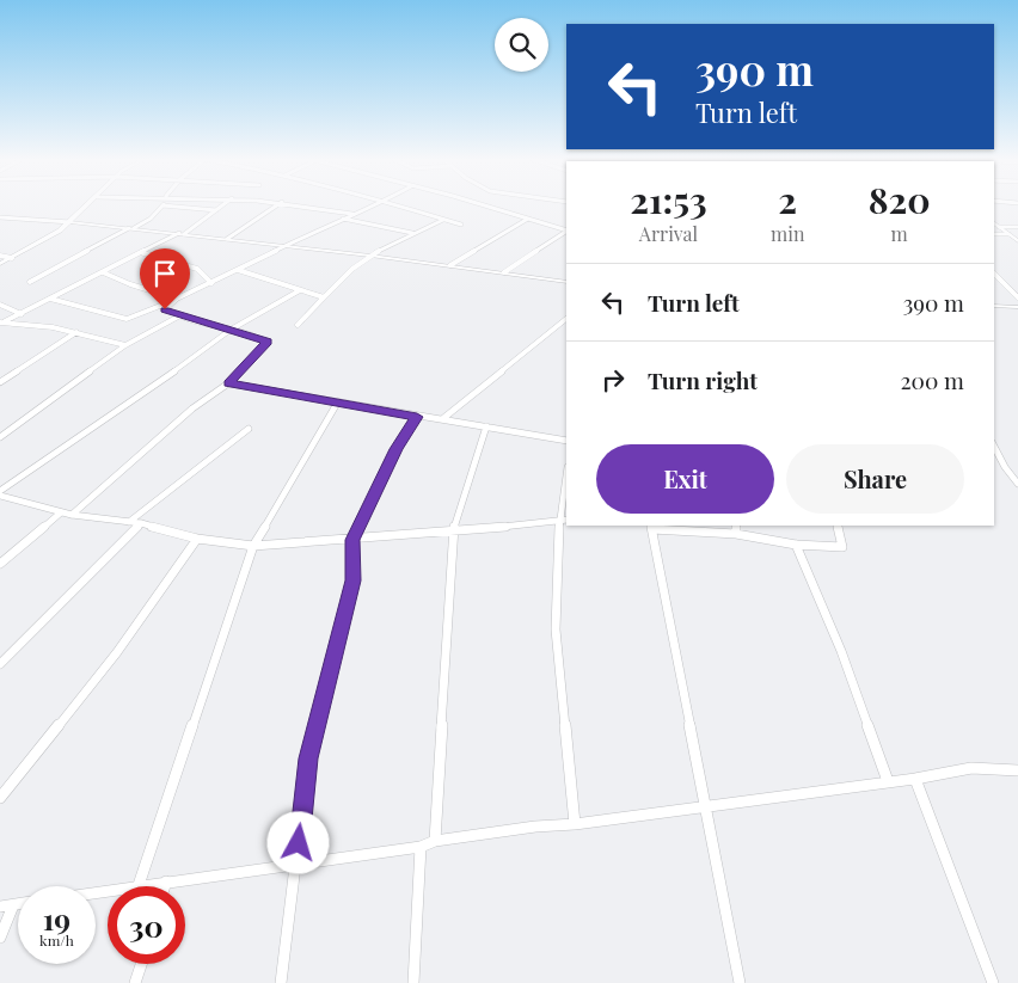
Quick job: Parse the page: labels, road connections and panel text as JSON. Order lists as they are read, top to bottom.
{
  "page": {
    "turn": ["390 m", "Turn left"],
    "eta": [
      "21:53",
      "Arrival",
      "2",
      "min",
      "820",
      "m"
    ],
    "list": [
      {
        "name": "Turn left",
        "value": "390 m"
      },
      {
        "name": "Turn right",
        "value": "200 m"
      }
    ],
    "buttons": ["Exit", "Share"],
    "speed": "19 km/h",
    "limit": "30"
  }
}
